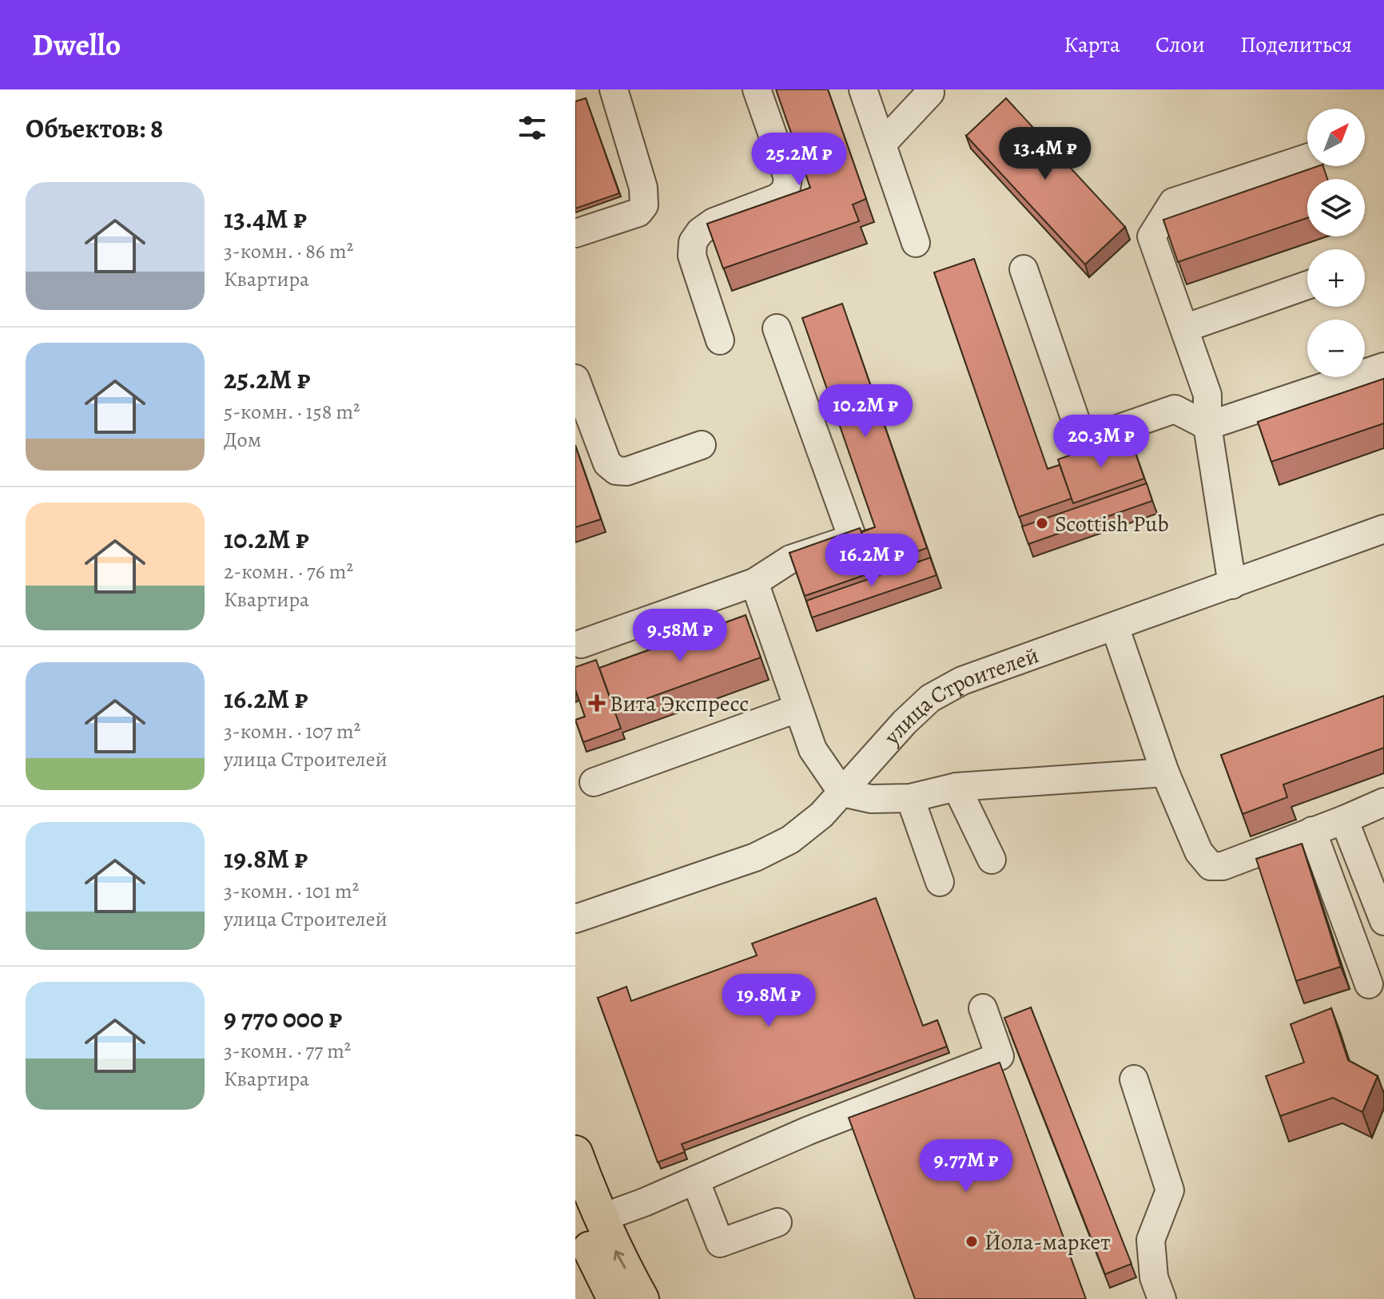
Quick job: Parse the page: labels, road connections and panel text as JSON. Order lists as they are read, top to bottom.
{
  "streets": {
    "street": ["улица Строителей"]
  },
  "places": {
    "other": ["Scottish Pub", "Йола-маркет"],
    "health": ["Вита Экспресс"]
  },
  "north": "top right",
  "page": {
    "header": "Dwello",
    "nav": ["Карта", "Слои", "Поделиться"],
    "heading": "Объектов: 8",
    "map_buttons": ["+", "−"],
    "price": [
      "13.4M ₽",
      "25.2M ₽",
      "10.2M ₽",
      "20.3M ₽",
      "16.2M ₽",
      "9.58M ₽",
      "19.8M ₽",
      "9.77M ₽"
    ],
    "list": [
      {
        "name": "13.4M ₽",
        "note": "3-комн. · 86 m² · Квартира"
      },
      {
        "name": "25.2M ₽",
        "note": "5-комн. · 158 m² · Дом"
      },
      {
        "name": "10.2M ₽",
        "note": "2-комн. · 76 m² · Квартира"
      },
      {
        "name": "16.2M ₽",
        "note": "3-комн. · 107 m² · улица Строителей"
      },
      {
        "name": "19.8M ₽",
        "note": "3-комн. · 101 m² · улица Строителей"
      },
      {
        "name": "9 770 000 ₽",
        "note": "3-комн. · 77 m² · Квартира"
      }
    ]
  }
}
